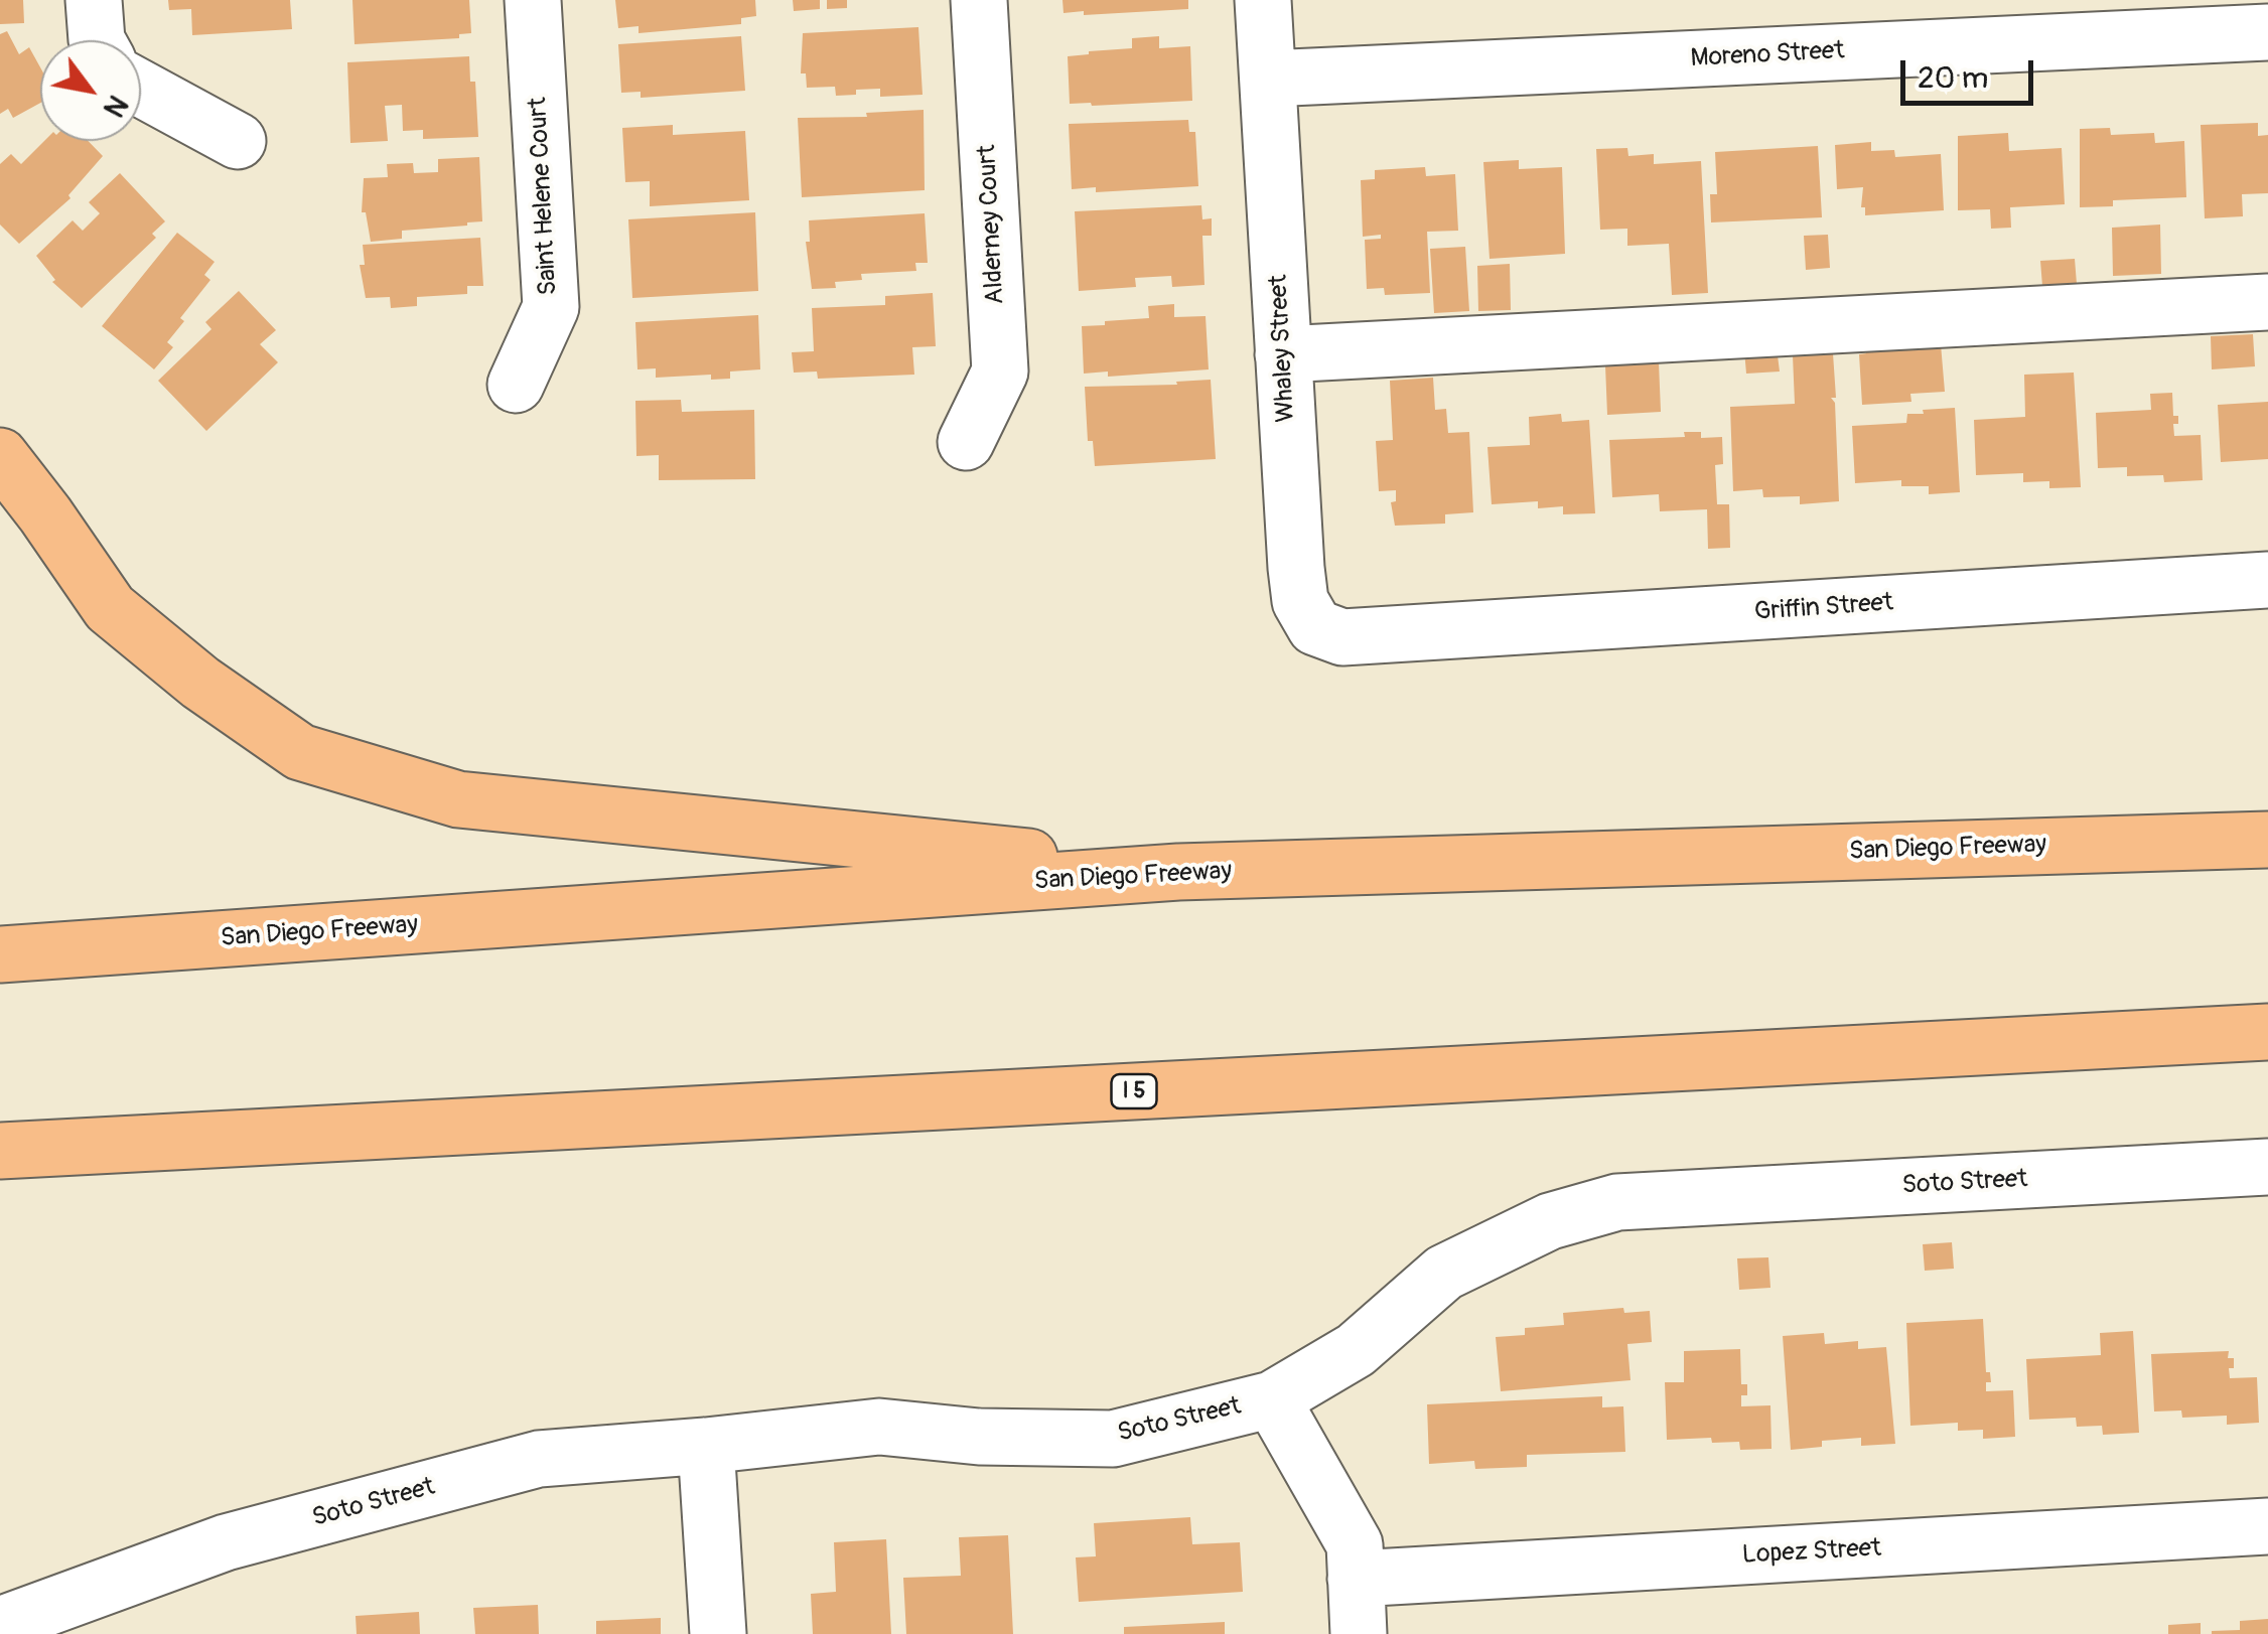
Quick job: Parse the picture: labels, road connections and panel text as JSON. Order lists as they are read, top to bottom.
{
  "streets": {
    "highway": ["San Diego Freeway", "I 5"],
    "street": [
      "Moreno Street",
      "Saint Helene Court",
      "Alderney Court",
      "Whaley Street",
      "Griffin Street",
      "Soto Street",
      "Lopez Street"
    ]
  },
  "crossings": [
    ["Moreno Street", "Whaley Street"],
    ["Whaley Street", "Griffin Street"]
  ],
  "scale_bar": "20 m",
  "north": "bottom right"
}
